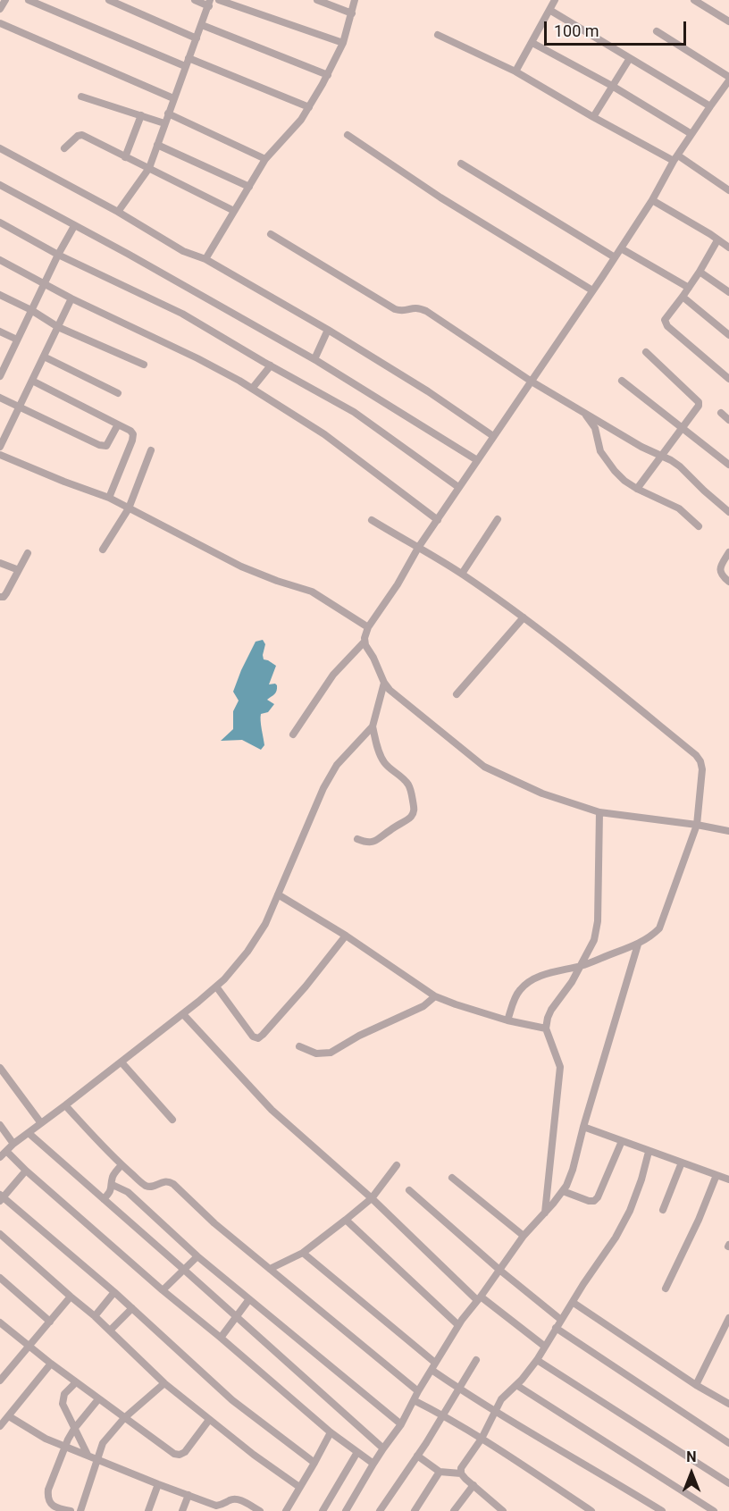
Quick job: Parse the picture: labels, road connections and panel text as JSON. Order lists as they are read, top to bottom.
{
  "scale_bar": "100 m",
  "north": "top"
}
